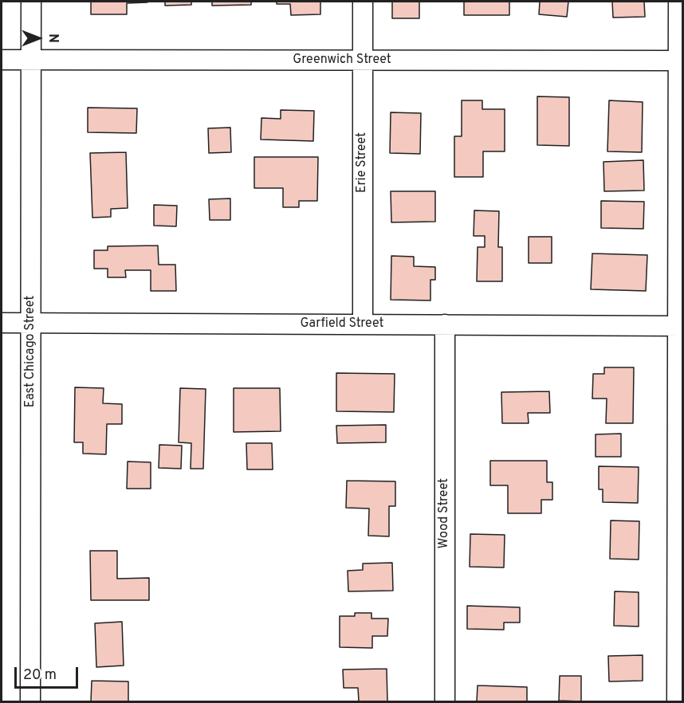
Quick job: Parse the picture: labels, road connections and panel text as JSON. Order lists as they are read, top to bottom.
{
  "streets": {
    "street": [
      "Greenwich Street",
      "Erie Street",
      "Garfield Street",
      "East Chicago Street",
      "Wood Street"
    ]
  },
  "crossings": [
    ["Greenwich Street", "Erie Street"],
    ["Greenwich Street", "East Chicago Street"],
    ["Erie Street", "Garfield Street"],
    ["Garfield Street", "East Chicago Street"],
    ["Garfield Street", "Wood Street"]
  ],
  "scale_bar": "20 m",
  "north": "right"
}
